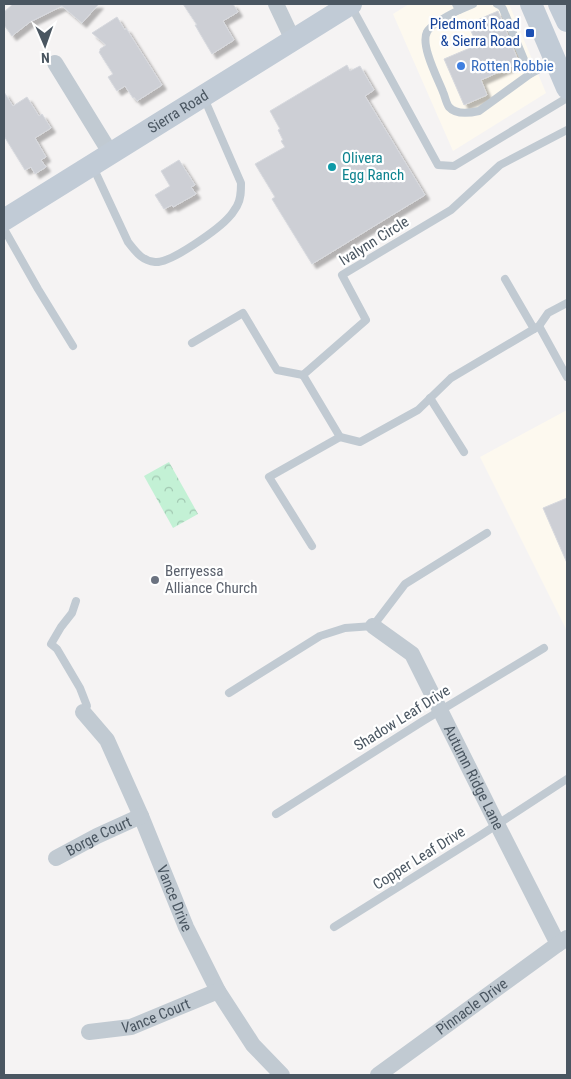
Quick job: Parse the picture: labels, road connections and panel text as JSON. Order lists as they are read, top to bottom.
{
  "streets": {
    "street": [
      "Sierra Road",
      "Autumn Ridge Lane",
      "Borge Court",
      "Vance Drive",
      "Pinnacle Drive",
      "Vance Court"
    ],
    "lane": ["Ivalynn Circle", "Shadow Leaf Drive", "Copper Leaf Drive"]
  },
  "crossings": [
    ["Shadow Leaf Drive", "Autumn Ridge Lane"],
    ["Autumn Ridge Lane", "Copper Leaf Drive"],
    ["Autumn Ridge Lane", "Pinnacle Drive"],
    ["Borge Court", "Vance Drive"],
    ["Vance Drive", "Vance Court"]
  ],
  "places": {
    "transit": ["Piedmont Road & Sierra Road"],
    "other": ["Rotten Robbie", "Olivera Egg Ranch", "Berryessa Alliance Church"]
  },
  "north": "bottom"
}
